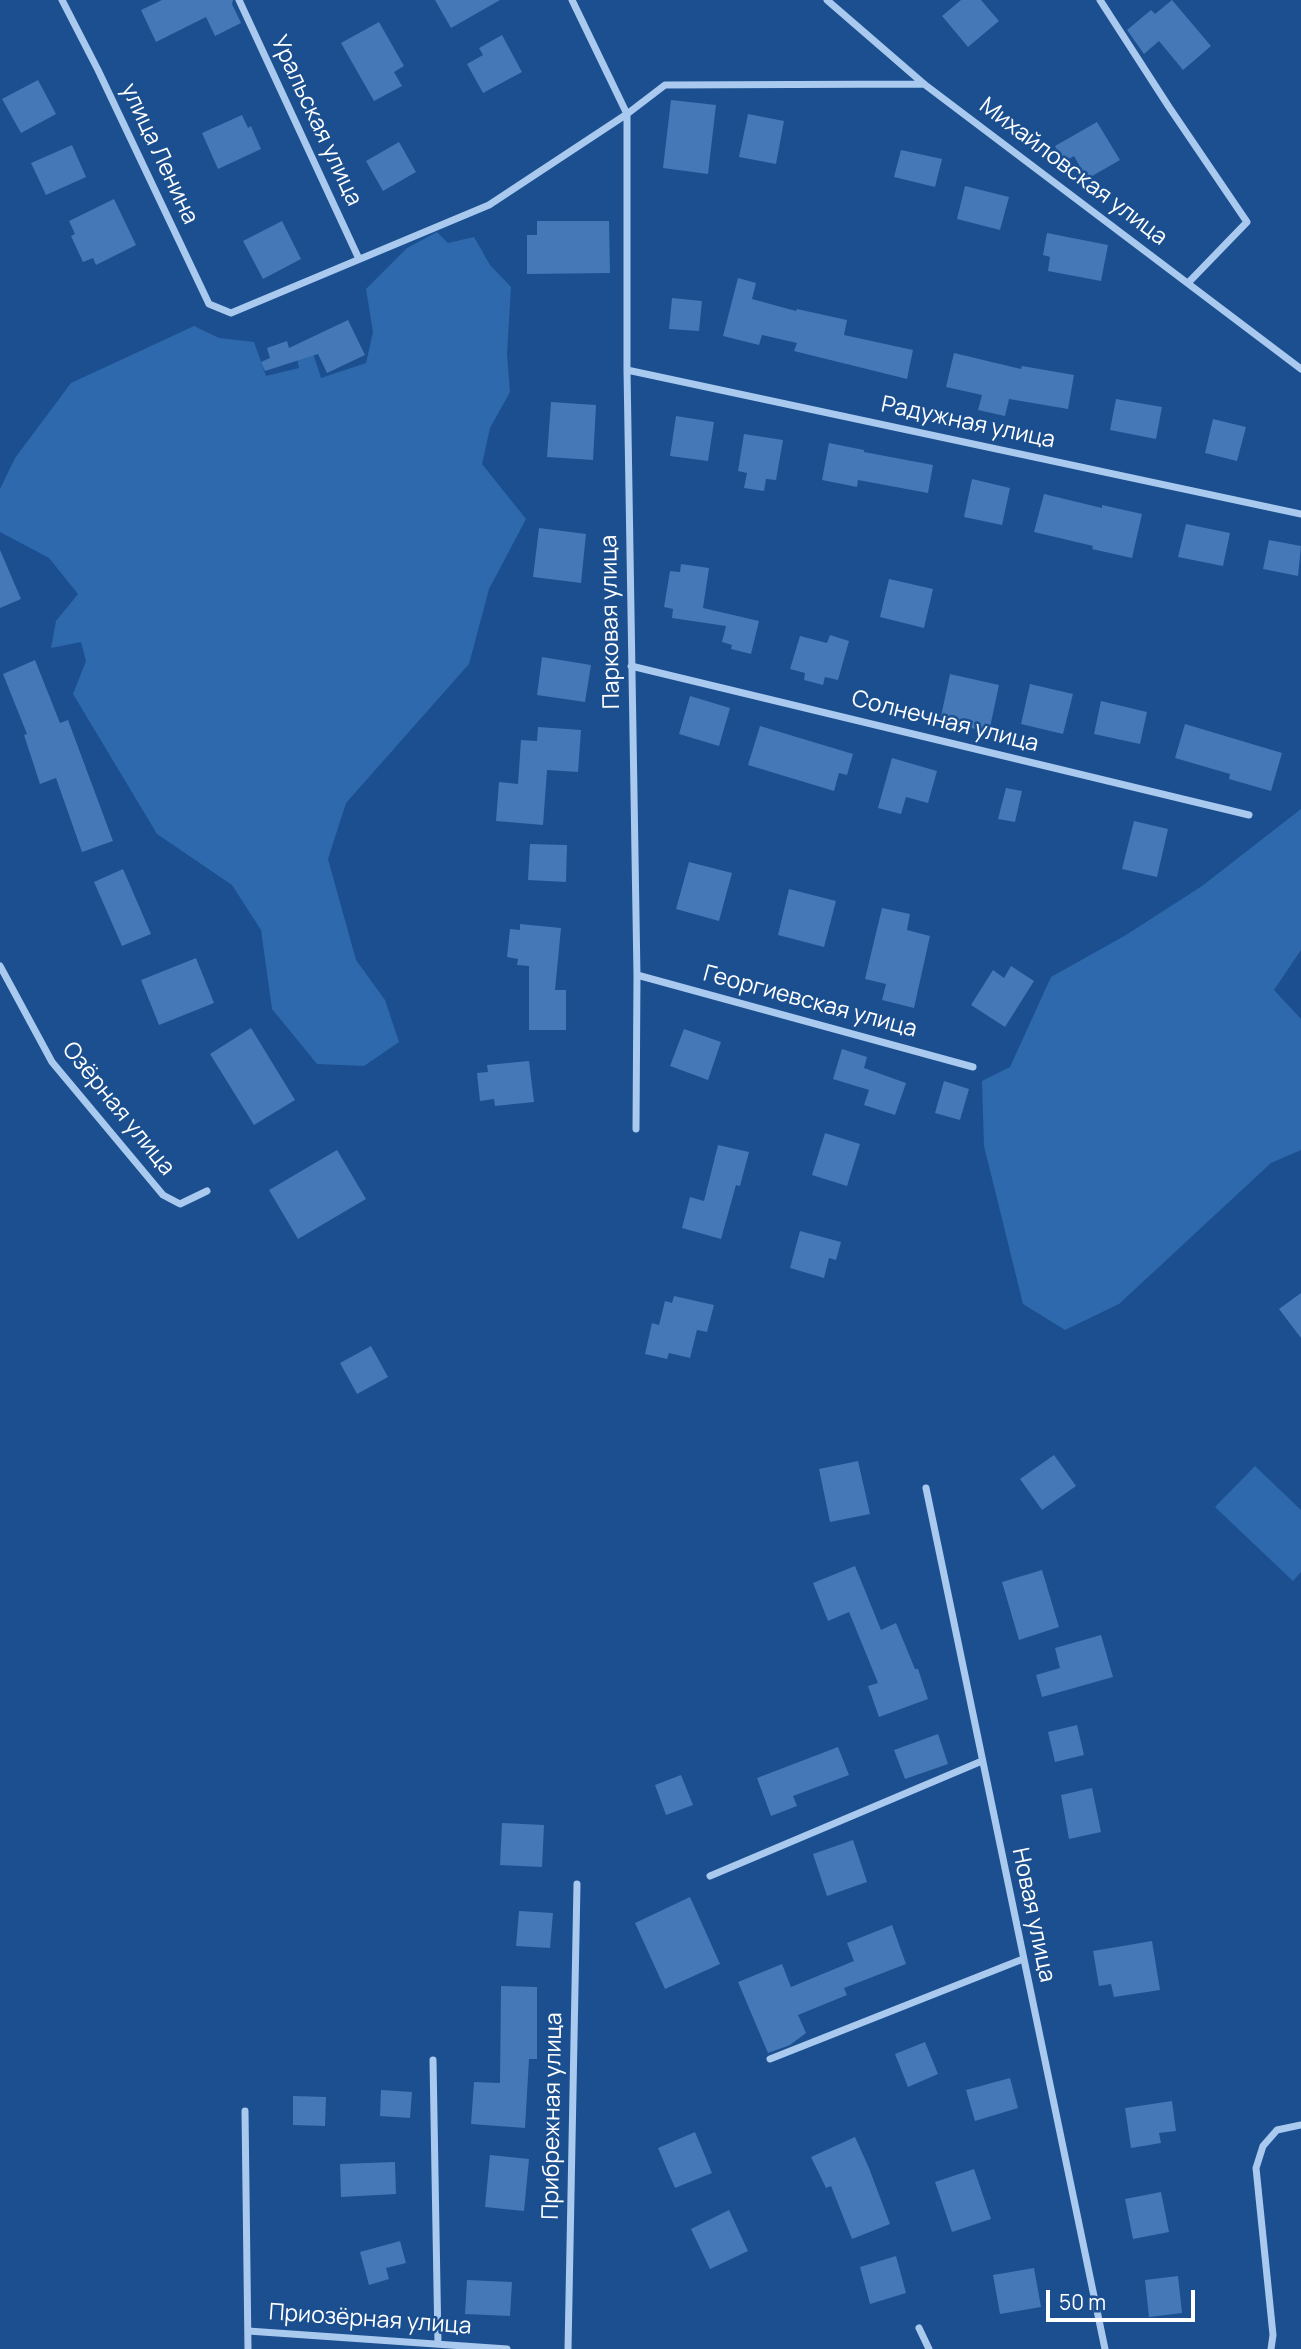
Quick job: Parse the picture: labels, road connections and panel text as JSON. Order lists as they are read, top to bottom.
{
  "streets": {
    "street": [
      "Уральская улица",
      "улица Ленина",
      "Михайловская улица",
      "Радужная улица",
      "Парковая улица",
      "Солнечная улица",
      "Георгиевская улица",
      "Озёрная улица",
      "Новая улица",
      "Прибрежная улица",
      "Приозёрная улица"
    ]
  },
  "crossings": [
    ["Уральская улица", "улица Ленина"],
    ["Радужная улица", "Парковая улица"],
    ["Парковая улица", "Солнечная улица"],
    ["Парковая улица", "Георгиевская улица"]
  ],
  "scale_bar": "50 m"
}
